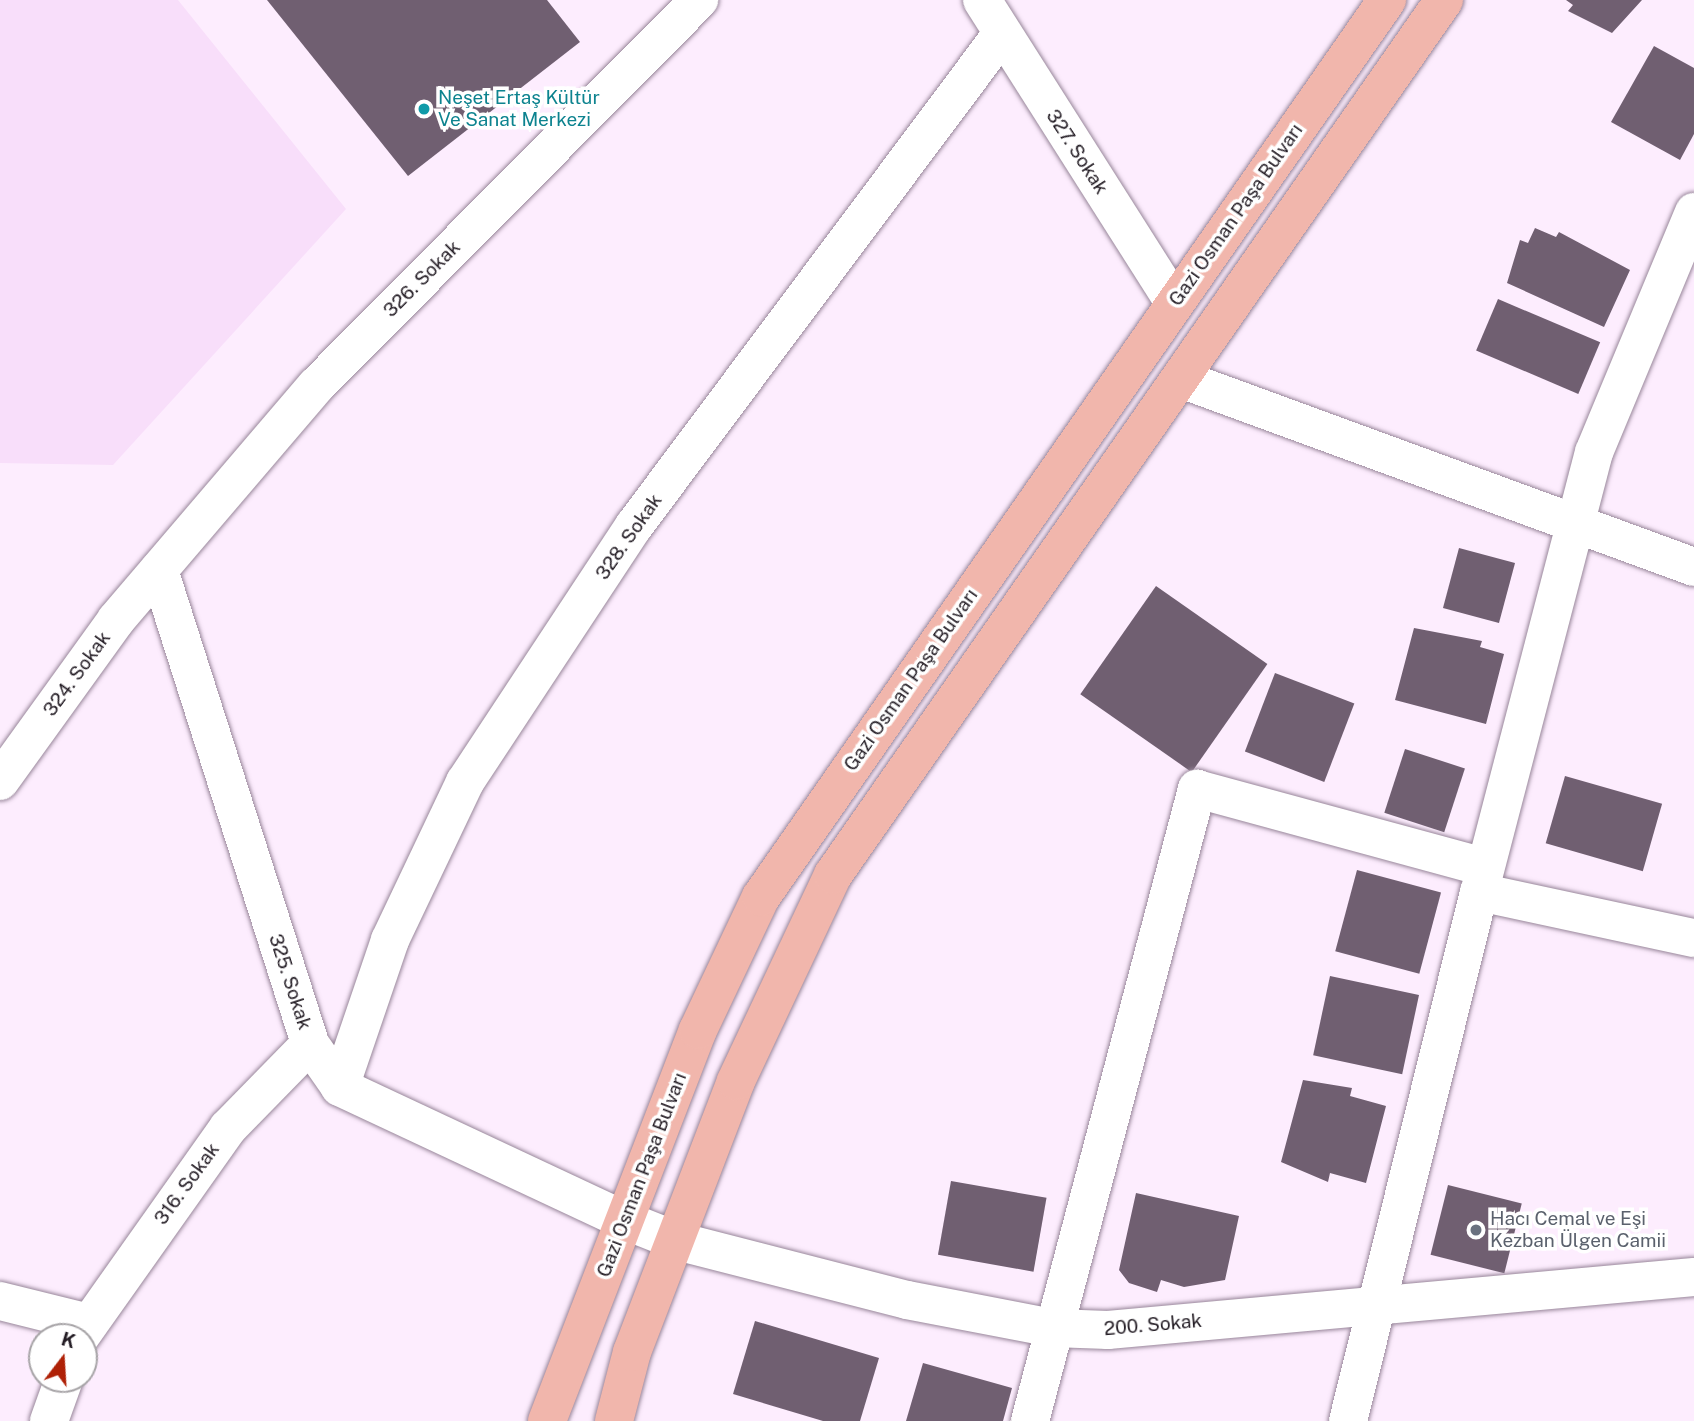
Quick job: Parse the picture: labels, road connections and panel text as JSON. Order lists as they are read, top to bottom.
{
  "streets": {
    "main road": ["Gazi Osman Paşa Bulvarı"],
    "street": [
      "327. Sokak",
      "326. Sokak",
      "328. Sokak",
      "324. Sokak",
      "325. Sokak",
      "316. Sokak",
      "200. Sokak"
    ]
  },
  "crossings": [
    ["327. Sokak", "Gazi Osman Paşa Bulvarı"],
    ["327. Sokak", "328. Sokak"],
    ["Gazi Osman Paşa Bulvarı", "200. Sokak"],
    ["326. Sokak", "324. Sokak"],
    ["326. Sokak", "325. Sokak"],
    ["328. Sokak", "325. Sokak"],
    ["324. Sokak", "325. Sokak"],
    ["325. Sokak", "316. Sokak"]
  ],
  "places": ["Neşet Ertaş Kültür Ve Sanat Merkezi", "Hacı Cemal ve Eşi Kezban Ülgen Camii"],
  "north": "top"
}
